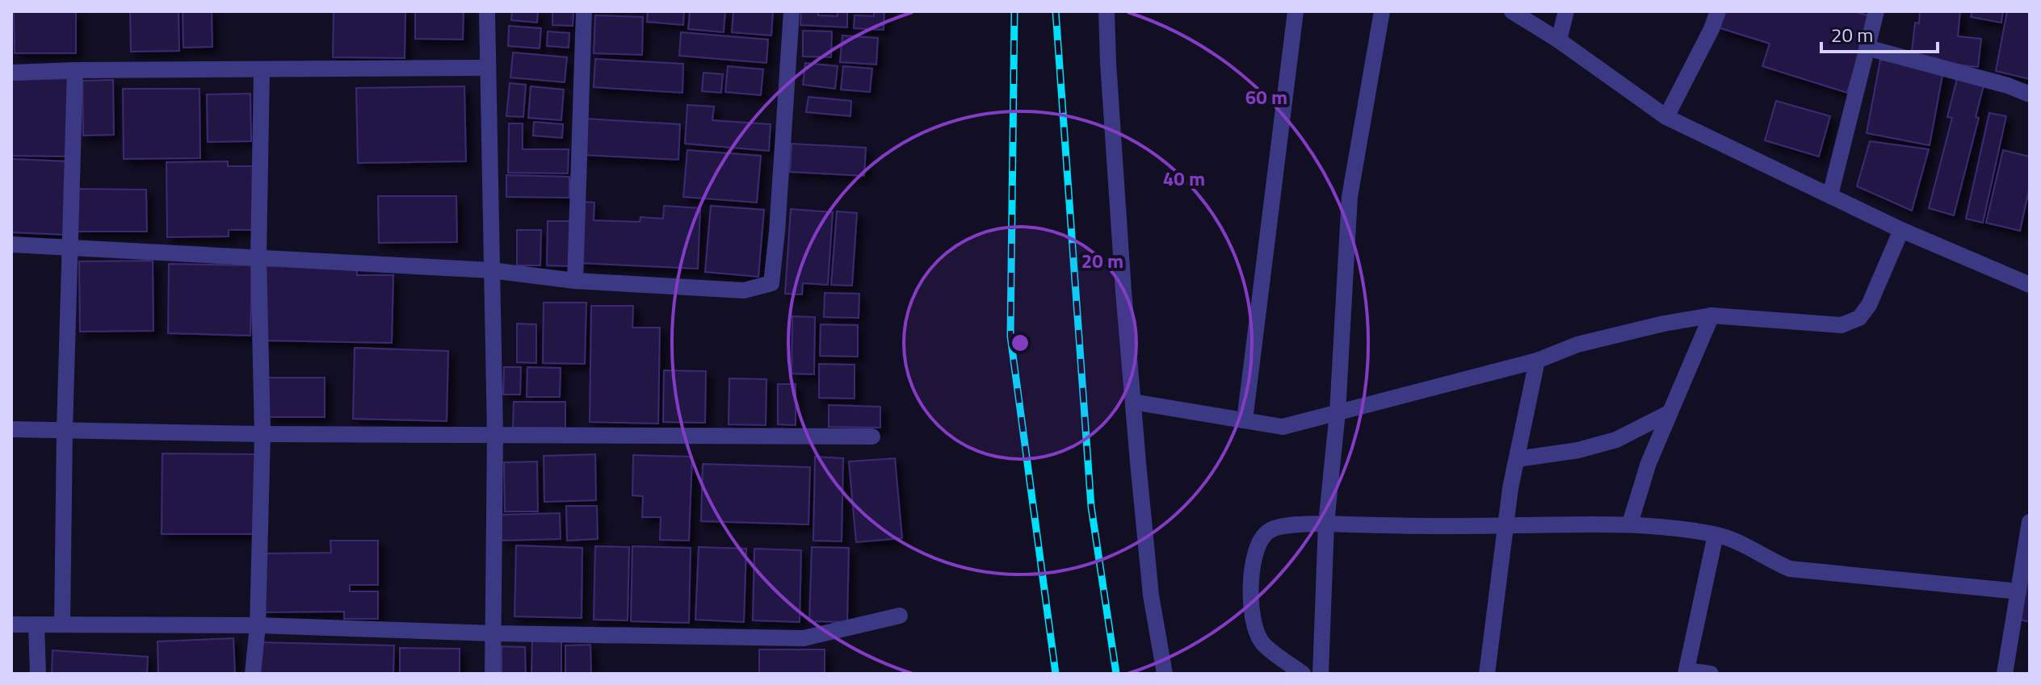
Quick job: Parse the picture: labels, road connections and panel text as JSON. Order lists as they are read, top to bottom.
{
  "scale_bar": "20 m",
  "rings": ["60 m", "40 m", "20 m"]
}
